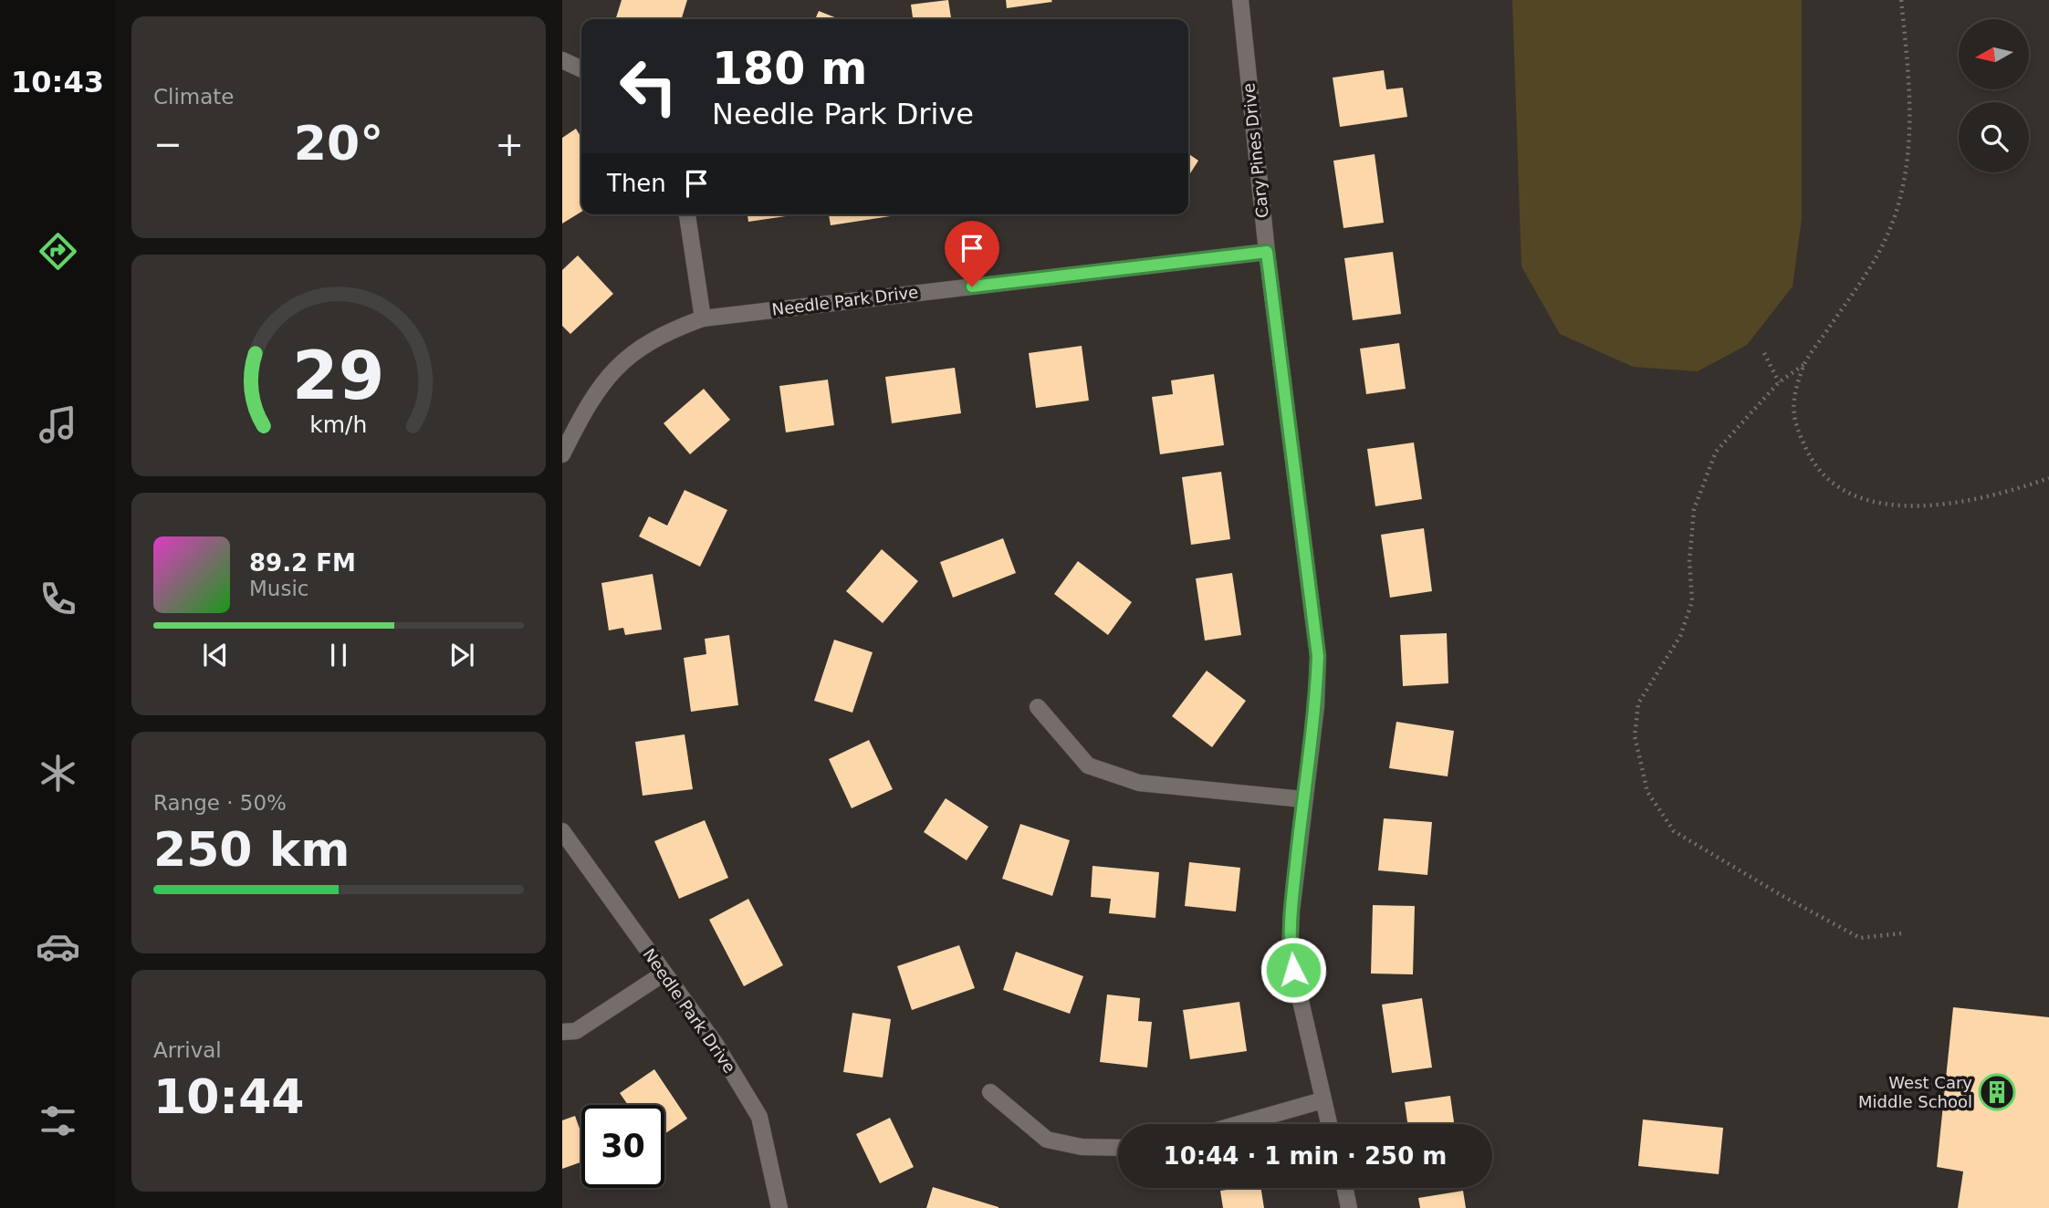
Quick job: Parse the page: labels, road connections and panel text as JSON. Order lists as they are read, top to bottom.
{
  "streets": {
    "street": ["Cary Pines Drive", "Needle Park Drive"]
  },
  "crossings": [
    ["Cary Pines Drive", "Needle Park Drive"]
  ],
  "places": {
    "building": ["West Cary Middle School"]
  },
  "north": "left",
  "page": {
    "tabs": "10:43",
    "tile": [
      "Climate",
      ["Range · 50%", "250 km"],
      ["Arrival", "10:44"]
    ],
    "turn": ["180 m", "Needle Park Drive"],
    "heat": ["−", "20°", "+"],
    "then": "Then",
    "song": ["89.2 FM", "Music"],
    "limit": "30",
    "trip": "10:44 · 1 min · 250 m",
    "gauge": ["29", "km/h"]
  }
}
